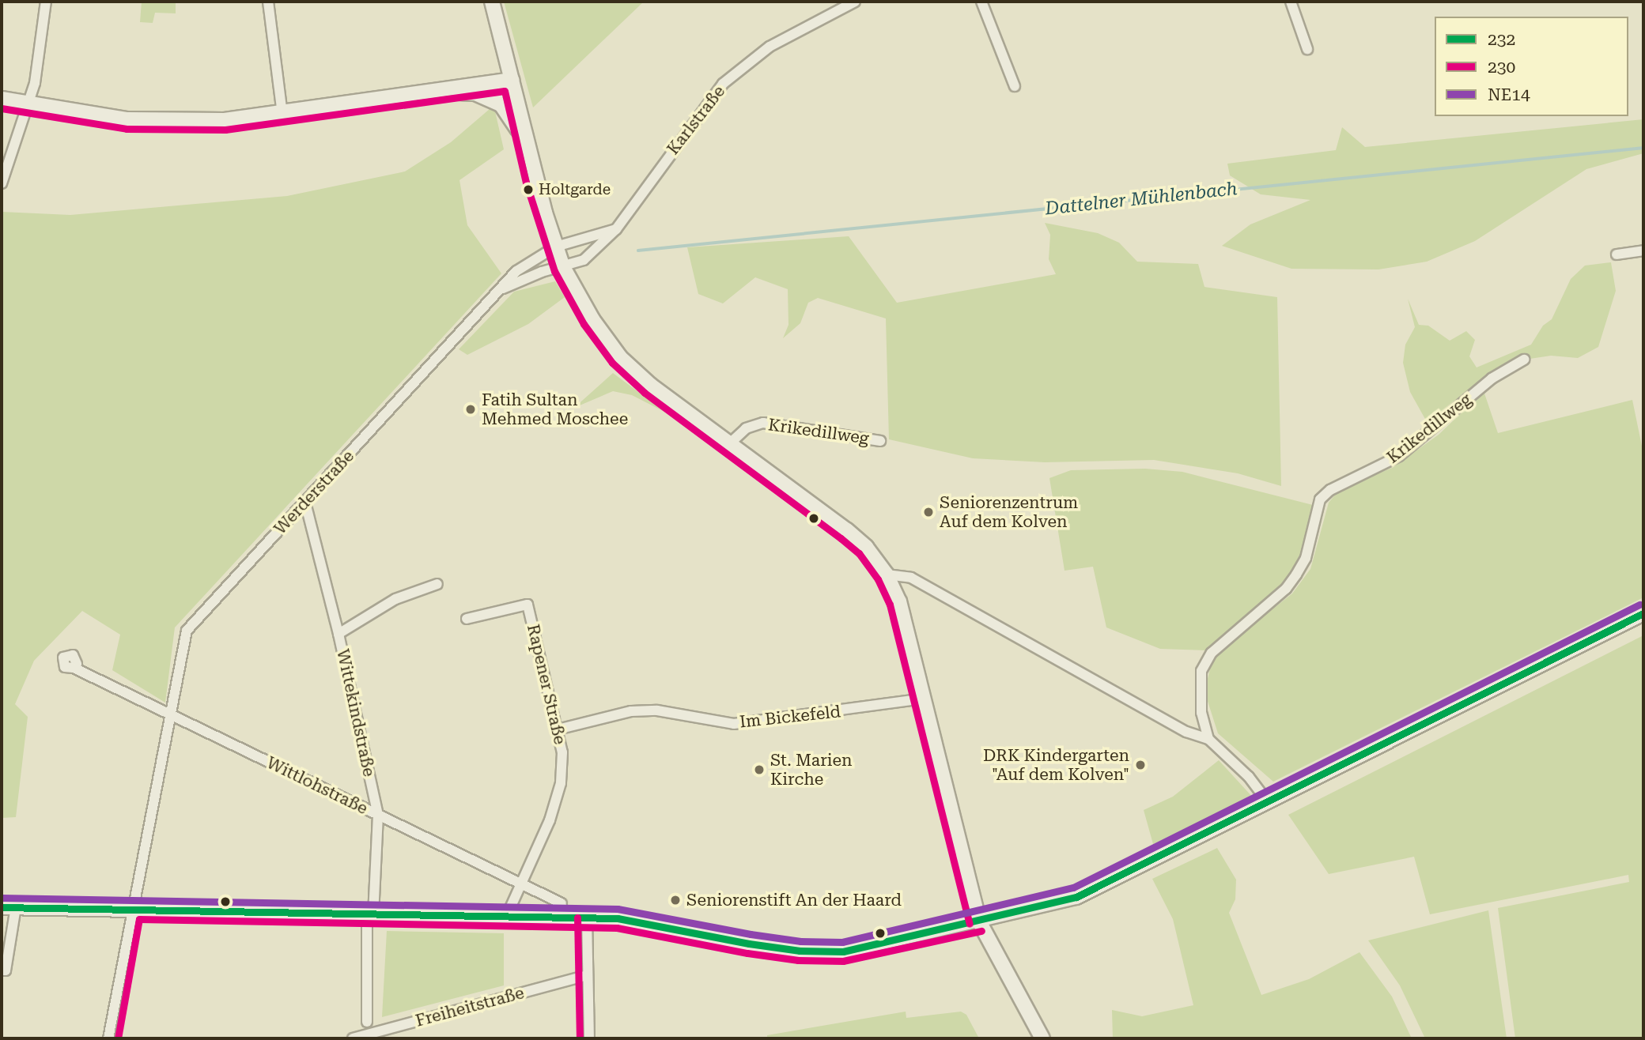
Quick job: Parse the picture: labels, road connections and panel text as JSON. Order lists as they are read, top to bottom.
{
  "streets": {
    "street": [
      "Karlstraße",
      "Krikedillweg",
      "Werderstraße",
      "Rapener Straße",
      "Wittekindstraße",
      "Im Bickefeld",
      "Wittlohstraße",
      "Freiheitstraße"
    ]
  },
  "crossings": [
    ["Karlstraße", "Werderstraße"],
    ["Werderstraße", "Wittekindstraße"],
    ["Werderstraße", "Wittlohstraße"],
    ["Rapener Straße", "Im Bickefeld"],
    ["Rapener Straße", "Wittlohstraße"],
    ["Wittekindstraße", "Wittlohstraße"]
  ],
  "water": ["Dattelner Mühlenbach"],
  "places": [
    "Holtgarde",
    "Fatih Sultan Mehmed Moschee",
    "Seniorenzentrum Auf dem Kolven",
    "DRK Kindergarten \"Auf dem Kolven\"",
    "St. Marien Kirche",
    "Seniorenstift An der Haard"
  ],
  "lines": ["transit line 230", "transit line NE14", "transit line 232"],
  "legend": ["232", "230", "NE14"]
}
